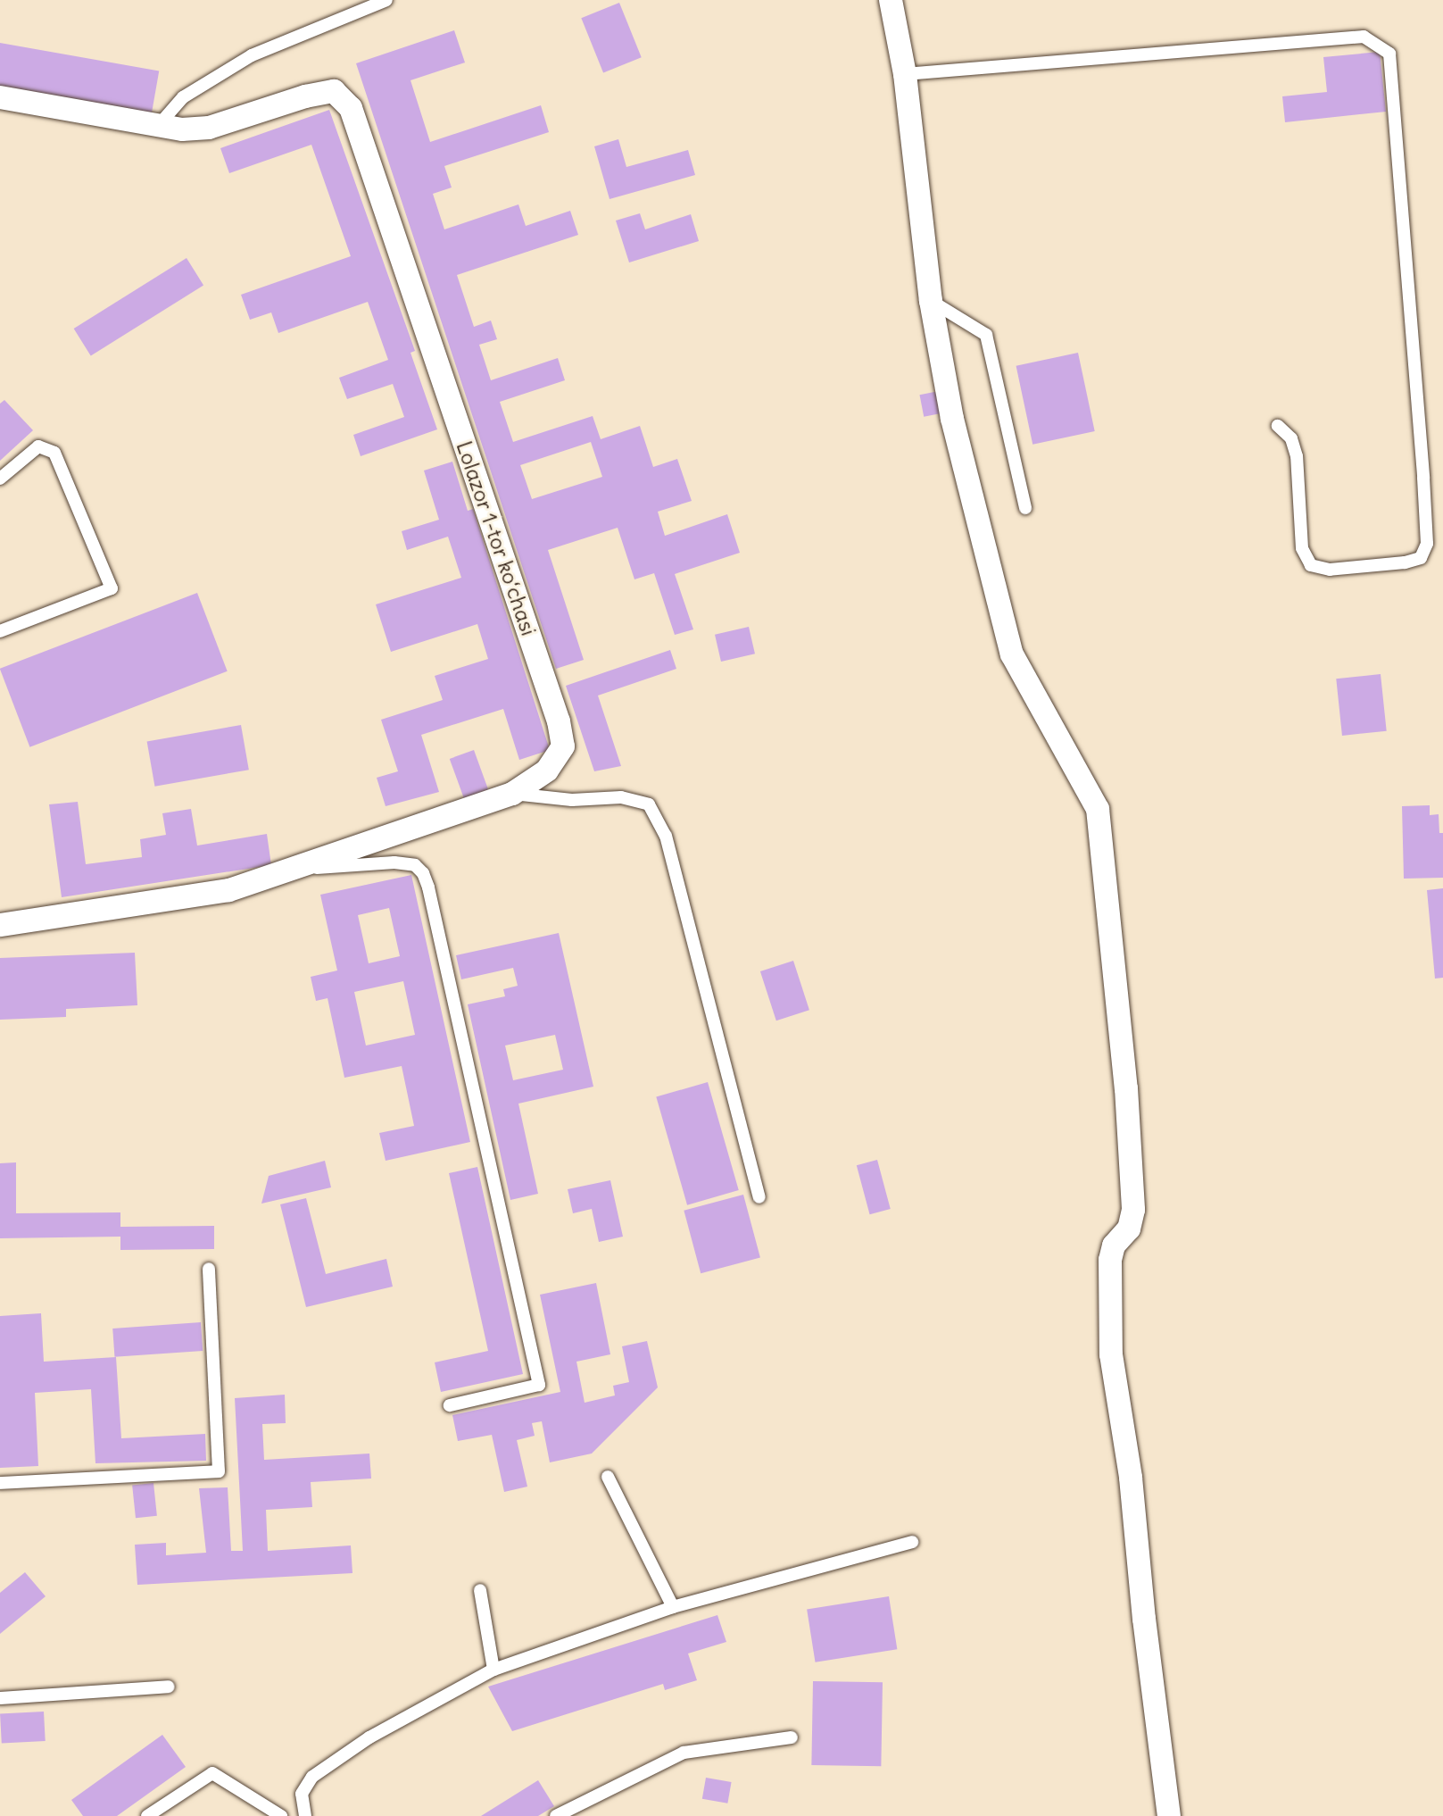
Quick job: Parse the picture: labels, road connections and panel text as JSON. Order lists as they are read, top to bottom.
{
  "streets": {
    "street": ["Lolazor 1-tor ko‘chasi"]
  }
}
